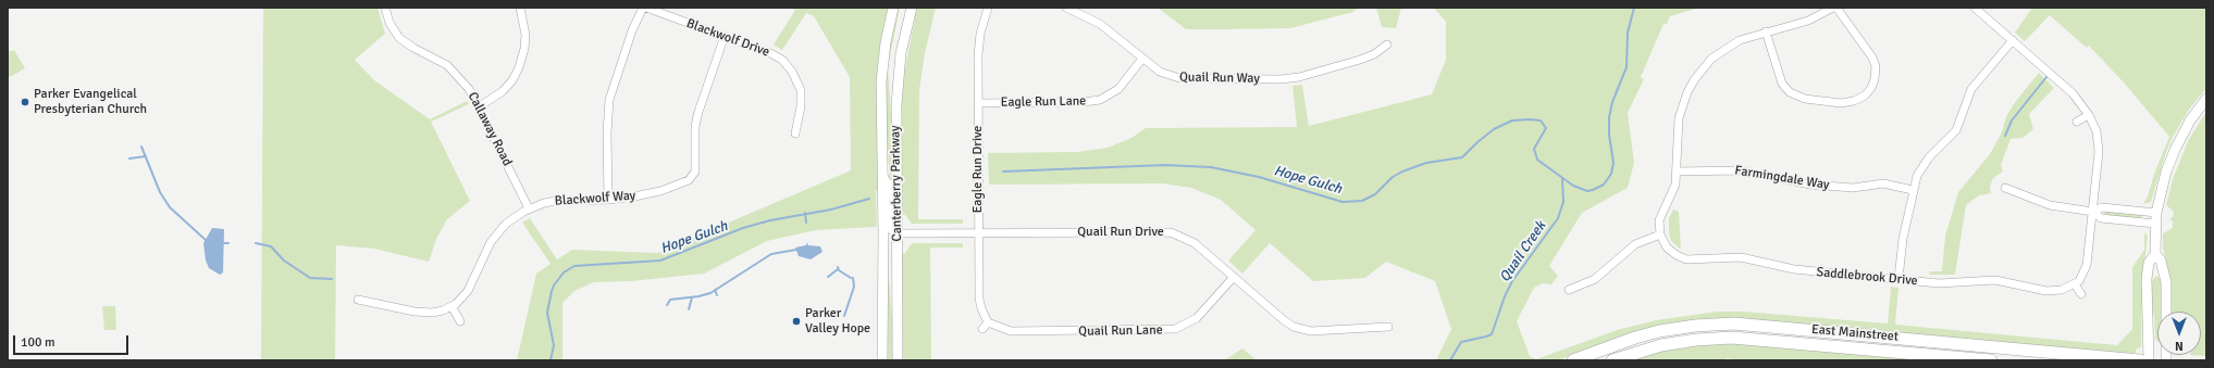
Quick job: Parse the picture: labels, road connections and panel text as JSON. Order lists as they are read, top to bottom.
{
  "streets": {
    "main road": ["East Mainstreet"],
    "street": [
      "Blackwolf Drive",
      "Quail Run Way",
      "Eagle Run Lane",
      "Callaway Road",
      "Eagle Run Drive",
      "Farmingdale Way",
      "Canterberry Parkway",
      "Blackwolf Way",
      "Quail Run Drive",
      "Saddlebrook Drive",
      "Quail Run Lane"
    ]
  },
  "crossings": [
    ["Blackwolf Drive", "Blackwolf Way"],
    ["Quail Run Way", "Eagle Run Lane"],
    ["Eagle Run Lane", "Eagle Run Drive"],
    ["Callaway Road", "Blackwolf Way"],
    ["Eagle Run Drive", "Quail Run Drive"],
    ["Eagle Run Drive", "Quail Run Lane"],
    ["Canterberry Parkway", "Quail Run Drive"],
    ["Quail Run Drive", "Quail Run Lane"]
  ],
  "water": ["Hope Gulch", "Quail Creek"],
  "places": ["Parker Evangelical Presbyterian Church", "Parker Valley Hope"],
  "scale_bar": "100 m",
  "north": "bottom"
}
